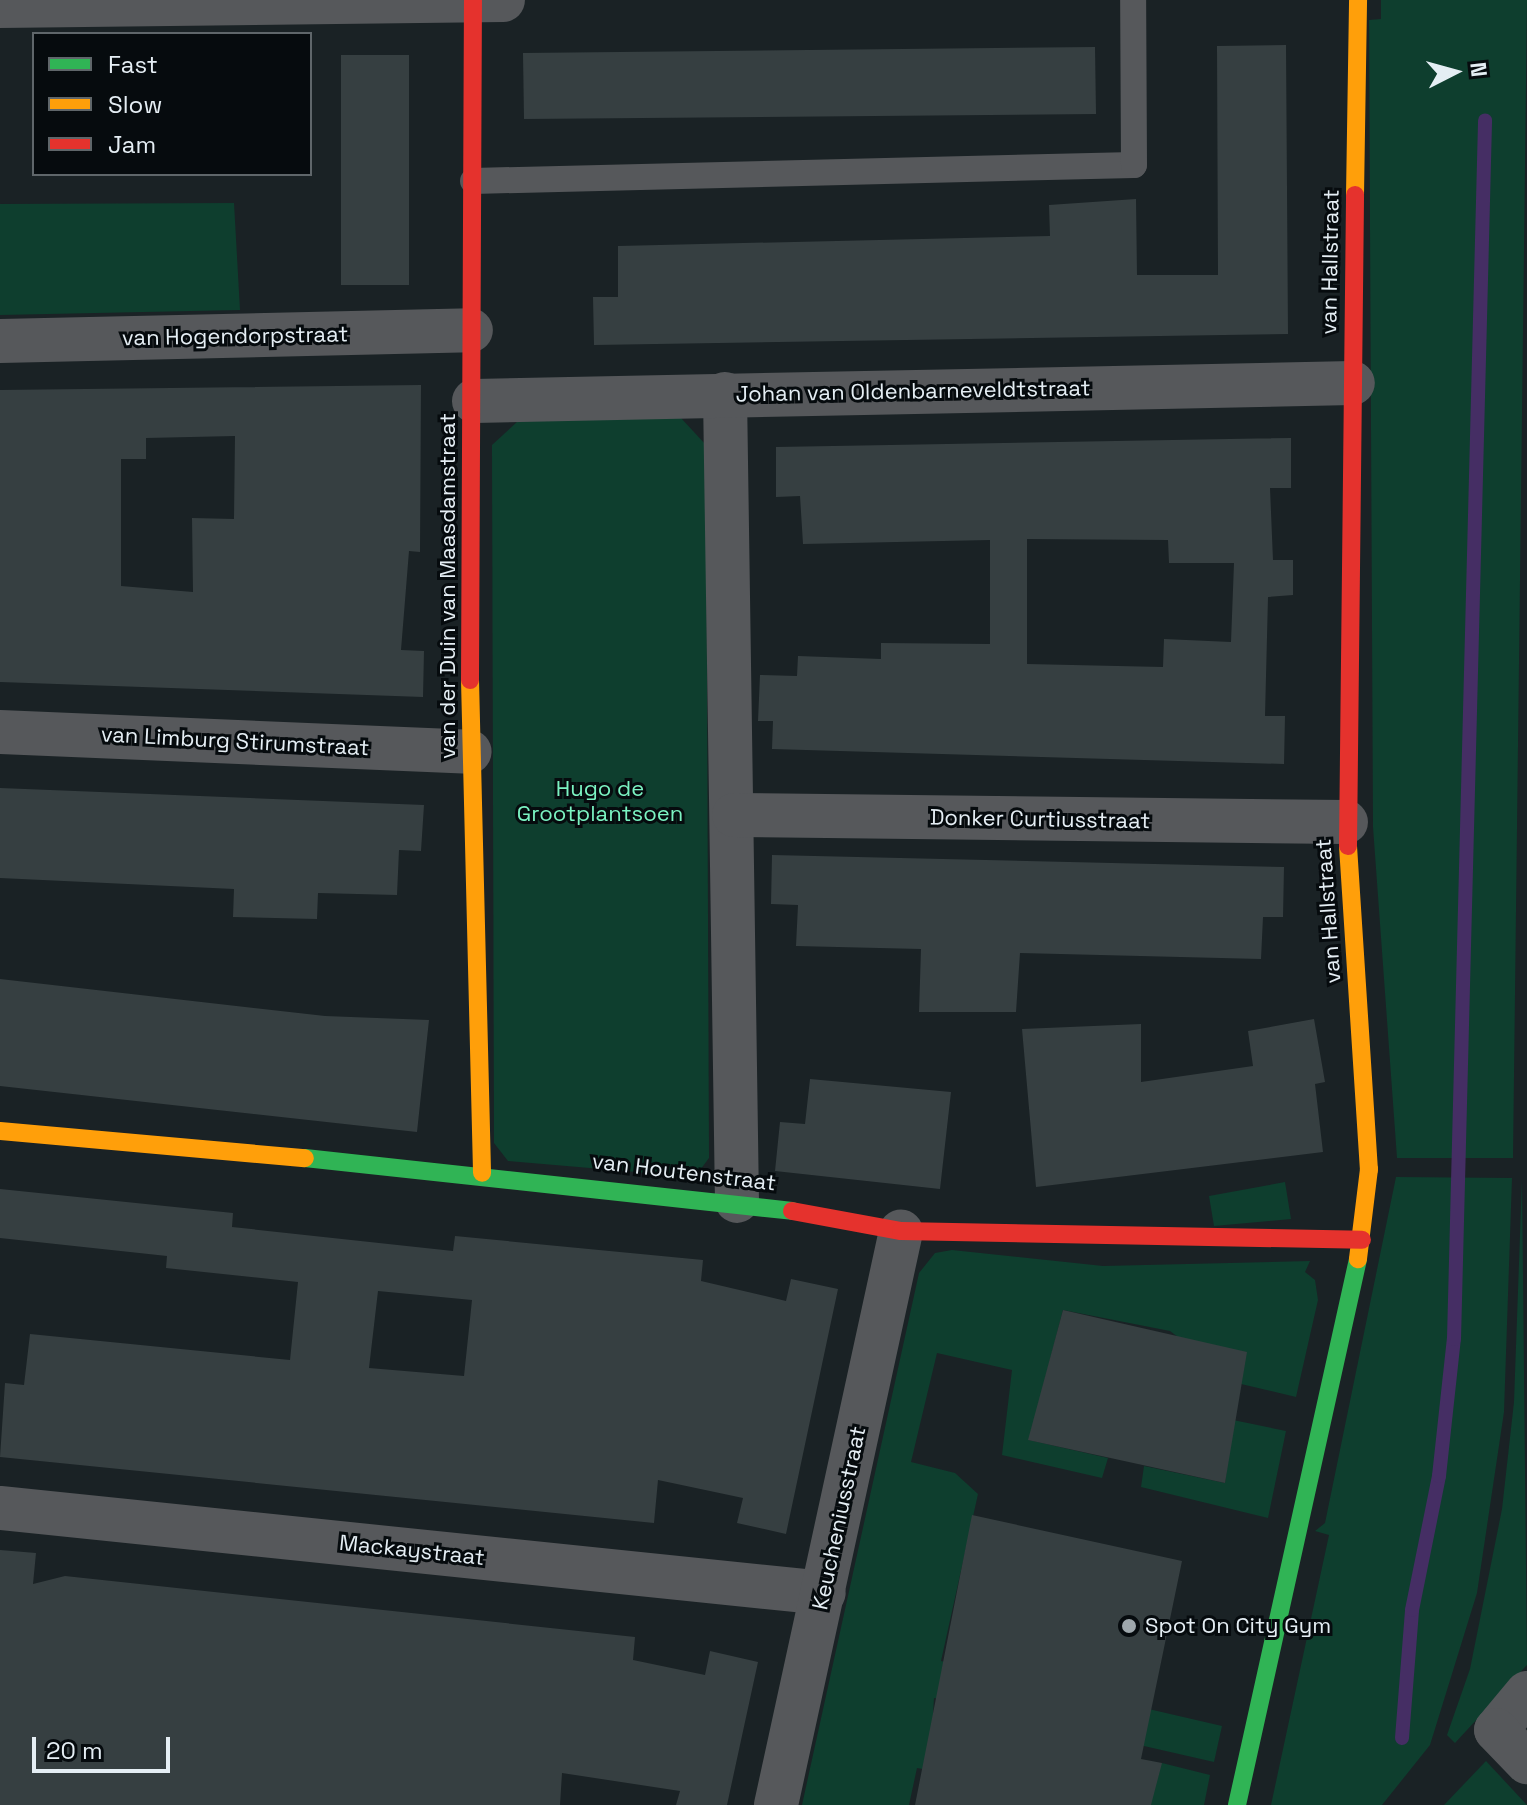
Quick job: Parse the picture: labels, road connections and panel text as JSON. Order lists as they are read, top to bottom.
{
  "streets": {
    "street": [
      "van Hallstraat",
      "van Hogendorpstraat",
      "Johan van Oldenbarneveldtstraat",
      "van der Duin van Maasdamstraat",
      "van Limburg Stirumstraat",
      "Donker Curtiusstraat",
      "van Houtenstraat",
      "Keucheniusstraat",
      "Mackaystraat"
    ]
  },
  "crossings": [
    ["van Hallstraat", "Johan van Oldenbarneveldtstraat"],
    ["van Hallstraat", "Donker Curtiusstraat"],
    ["van Hallstraat", "van Houtenstraat"],
    ["van Hogendorpstraat", "van der Duin van Maasdamstraat"],
    ["Johan van Oldenbarneveldtstraat", "van der Duin van Maasdamstraat"],
    ["van der Duin van Maasdamstraat", "van Limburg Stirumstraat"],
    ["van der Duin van Maasdamstraat", "van Houtenstraat"],
    ["van Houtenstraat", "Keucheniusstraat"],
    ["Keucheniusstraat", "Mackaystraat"]
  ],
  "parks": ["Hugo de Grootplantsoen"],
  "places": ["Spot On City Gym"],
  "legend": ["Fast", "Slow", "Jam"],
  "scale_bar": "20 m",
  "north": "right"
}
